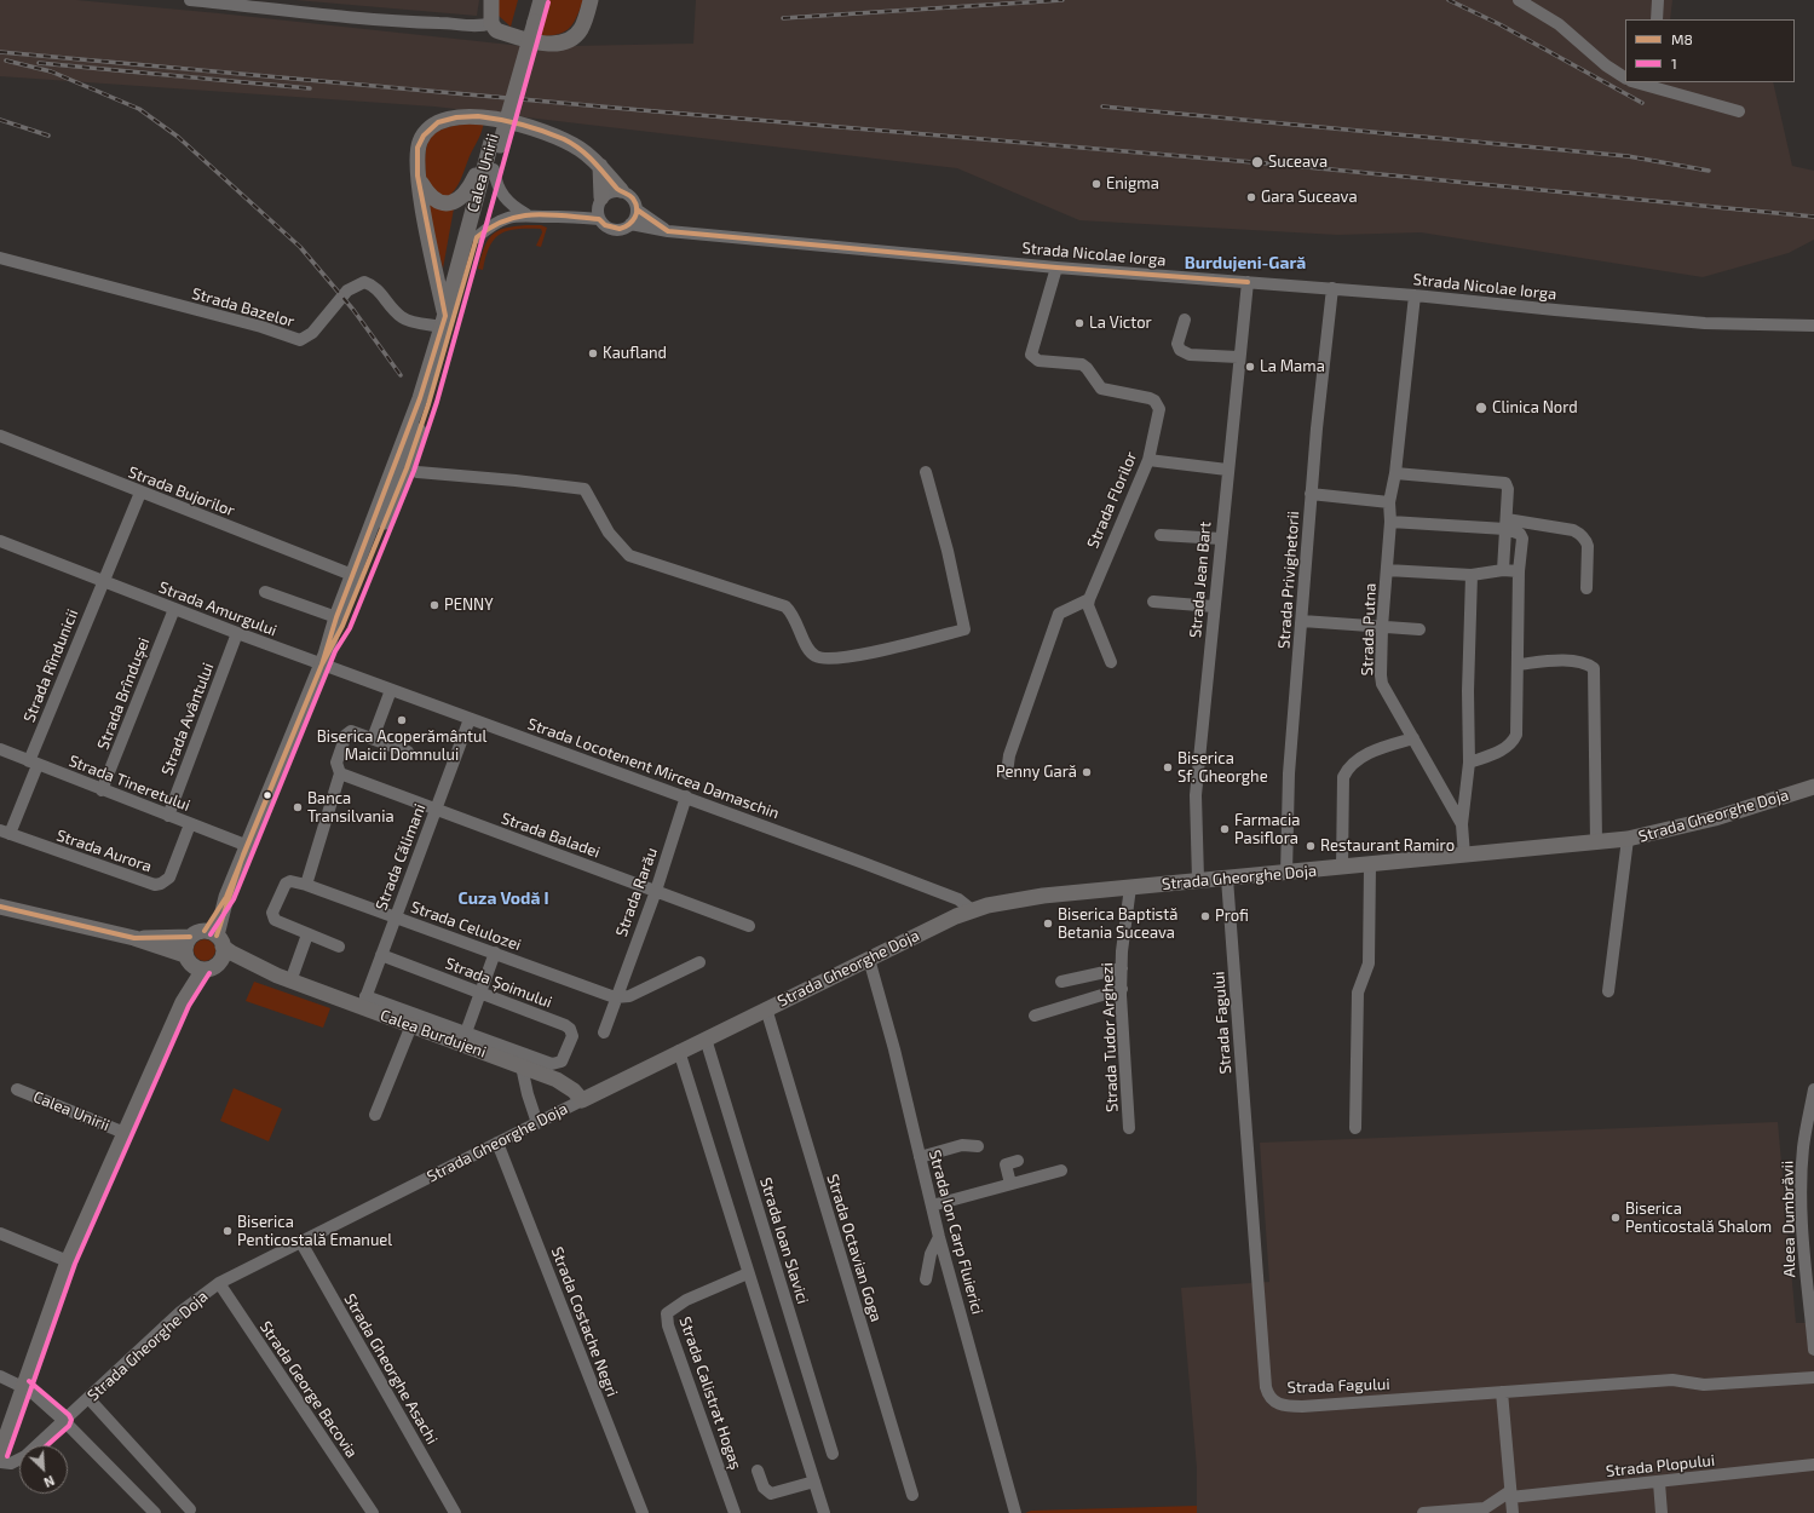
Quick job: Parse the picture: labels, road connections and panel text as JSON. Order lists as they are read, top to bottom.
{
  "streets": {
    "main road": ["Calea Unirii", "Strada Gheorghe Doja", "Calea Burdujeni"],
    "street": [
      "Strada Nicolae Iorga",
      "Strada Bazelor",
      "Strada Bujorilor",
      "Strada Florilor",
      "Strada Jean Bart",
      "Strada Privighetorii",
      "Strada Amurgului",
      "Strada Putna",
      "Strada Rîndunicii",
      "Strada Brîndușei",
      "Strada Avântului",
      "Strada Locotenent Mircea Damaschin",
      "Strada Tineretului",
      "Strada Baladei",
      "Strada Aurora",
      "Strada Călimani",
      "Strada Rarău",
      "Strada Celulozei",
      "Strada Șoimului",
      "Strada Fagului",
      "Strada Tudor Arghezi",
      "Aleea Dumbrăvii",
      "Strada Ion Carp Fluierici",
      "Strada Ioan Slavici",
      "Strada Octavian Goga",
      "Strada Costache Negri",
      "Strada Gheorghe Asachi",
      "Strada George Bacovia",
      "Strada Calistrat Hogaș",
      "Strada Plopului"
    ]
  },
  "crossings": [
    ["Calea Unirii", "Strada Nicolae Iorga"],
    ["Calea Unirii", "Strada Bazelor"],
    ["Calea Unirii", "Strada Bujorilor"],
    ["Calea Unirii", "Strada Amurgului"],
    ["Calea Unirii", "Strada Locotenent Mircea Damaschin"],
    ["Calea Unirii", "Strada Tineretului"],
    ["Calea Unirii", "Calea Burdujeni"],
    ["Strada Nicolae Iorga", "Strada Florilor"],
    ["Strada Nicolae Iorga", "Strada Jean Bart"],
    ["Strada Nicolae Iorga", "Strada Privighetorii"],
    ["Strada Nicolae Iorga", "Strada Putna"],
    ["Strada Jean Bart", "Strada Gheorghe Doja"],
    ["Strada Privighetorii", "Strada Gheorghe Doja"],
    ["Strada Amurgului", "Strada Rîndunicii"],
    ["Strada Amurgului", "Strada Brîndușei"],
    ["Strada Amurgului", "Strada Avântului"],
    ["Strada Amurgului", "Strada Locotenent Mircea Damaschin"],
    ["Strada Putna", "Strada Gheorghe Doja"],
    ["Strada Rîndunicii", "Strada Tineretului"],
    ["Strada Rîndunicii", "Strada Aurora"],
    ["Strada Brîndușei", "Strada Tineretului"],
    ["Strada Avântului", "Strada Tineretului"],
    ["Strada Locotenent Mircea Damaschin", "Strada Gheorghe Doja"],
    ["Strada Locotenent Mircea Damaschin", "Strada Călimani"],
    ["Strada Locotenent Mircea Damaschin", "Strada Rarău"],
    ["Strada Tineretului", "Strada Aurora"],
    ["Strada Gheorghe Doja", "Strada Fagului"],
    ["Strada Gheorghe Doja", "Calea Burdujeni"],
    ["Strada Gheorghe Doja", "Strada Tudor Arghezi"],
    ["Strada Gheorghe Doja", "Strada Ion Carp Fluierici"],
    ["Strada Gheorghe Doja", "Strada Ioan Slavici"],
    ["Strada Gheorghe Doja", "Strada Octavian Goga"],
    ["Strada Gheorghe Doja", "Strada Costache Negri"],
    ["Strada Gheorghe Doja", "Strada Gheorghe Asachi"],
    ["Strada Gheorghe Doja", "Strada George Bacovia"],
    ["Strada Baladei", "Strada Călimani"],
    ["Strada Baladei", "Strada Rarău"],
    ["Strada Călimani", "Strada Celulozei"],
    ["Strada Călimani", "Strada Șoimului"],
    ["Strada Călimani", "Calea Burdujeni"],
    ["Strada Rarău", "Strada Celulozei"]
  ],
  "districts": ["Burdujeni-Gară", "Cuza Vodă I"],
  "places": [
    "Suceava",
    "Enigma",
    "Gara Suceava",
    "La Victor",
    "Kaufland",
    "La Mama",
    "Clinica Nord",
    "PENNY",
    "Biserica Acoperământul Maicii Domnului",
    "Biserica Sf. Gheorghe",
    "Penny Gară",
    "Banca Transilvania",
    "Farmacia Pasiflora",
    "Restaurant Ramiro",
    "Profi",
    "Biserica Baptistă Betania Suceava",
    "Biserica Penticostală Shalom",
    "Biserica Penticostală Emanuel"
  ],
  "lines": ["transit line 1", "transit line M8"],
  "legend": ["M8", "1"],
  "north": "bottom right"
}
